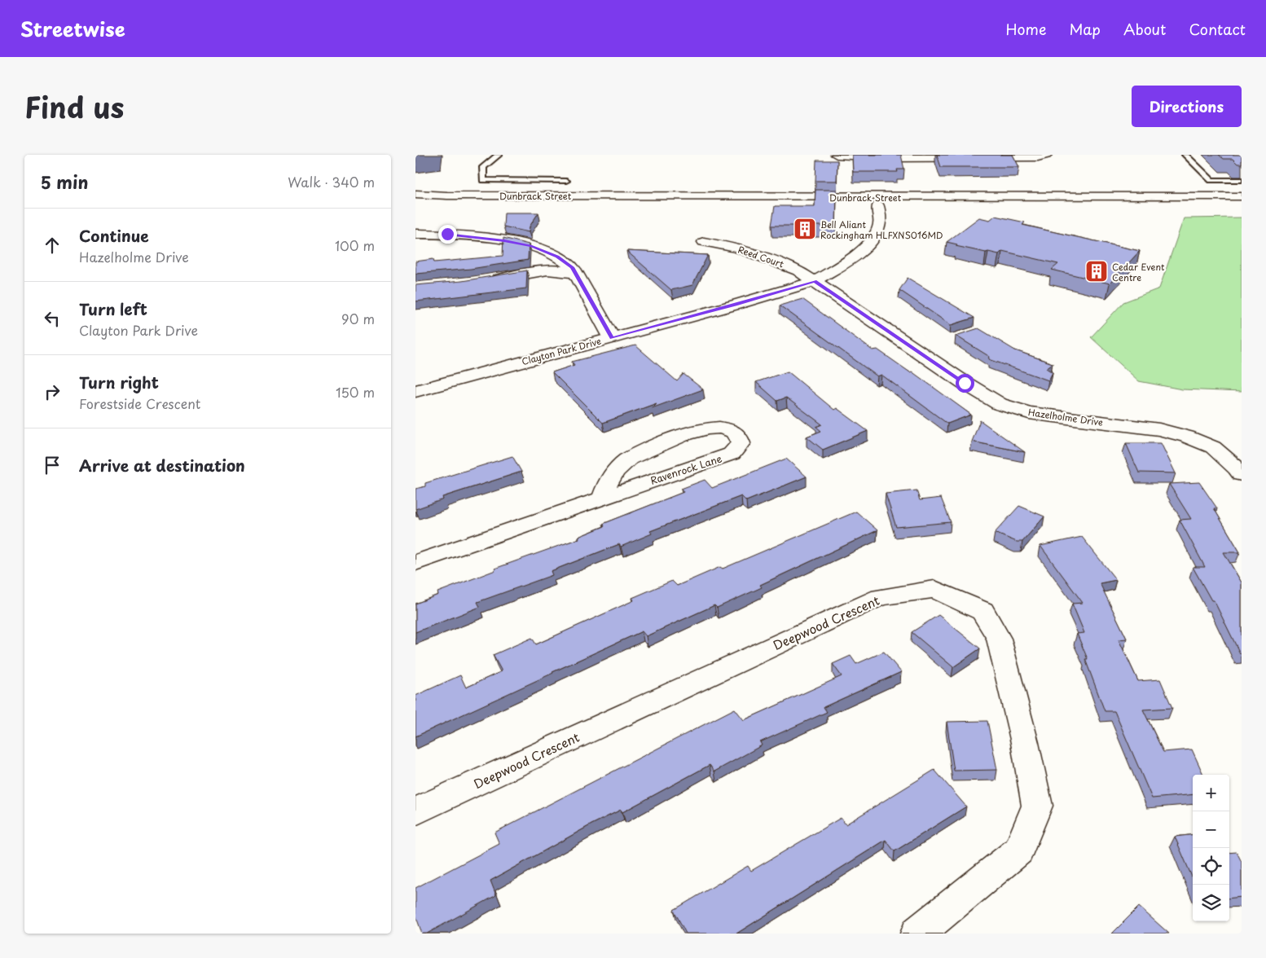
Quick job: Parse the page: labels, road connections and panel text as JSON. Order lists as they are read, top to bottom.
{
  "streets": {
    "street": [
      "Dunbrack Street",
      "Reed Court",
      "Clayton Park Drive",
      "Hazelholme Drive",
      "Ravenrock Lane",
      "Deepwood Crescent"
    ]
  },
  "crossings": [
    ["Dunbrack Street", "Clayton Park Drive"],
    ["Reed Court", "Clayton Park Drive"],
    ["Reed Court", "Hazelholme Drive"],
    ["Clayton Park Drive", "Hazelholme Drive"]
  ],
  "places": {
    "building": ["Bell Aliant Rockingham HLFXNS016MD", "Cedar Event Centre"]
  },
  "page": {
    "header": "Streetwise",
    "nav": [
      "Home",
      "Map",
      "About",
      "Contact"
    ],
    "title": "Find us",
    "buttons": "Directions",
    "heading": ["5 min", "Walk · 340 m"],
    "list": [
      ["Continue", "Hazelholme Drive", "100 m"],
      ["Turn left", "Clayton Park Drive", "90 m"],
      ["Turn right", "Forestside Crescent", "150 m"],
      "Arrive at destination"
    ],
    "map_buttons": ["+", "−"]
  }
}
